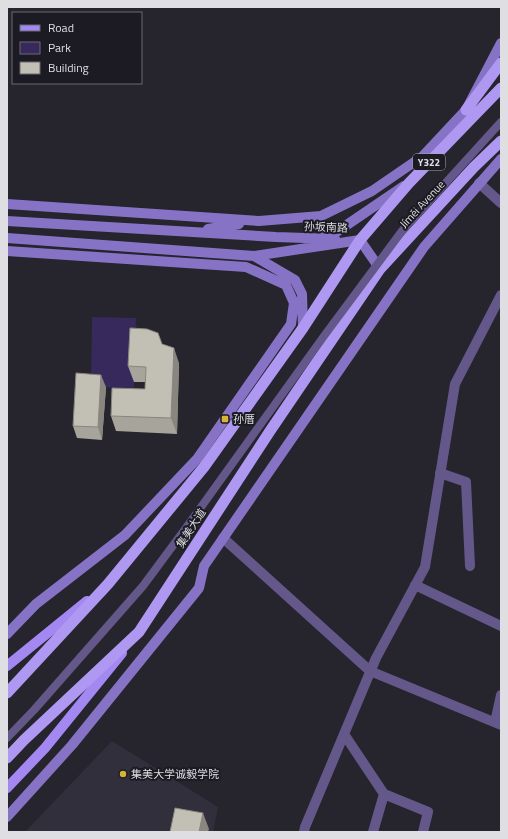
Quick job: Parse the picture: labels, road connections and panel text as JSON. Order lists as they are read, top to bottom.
{
  "streets": {
    "highway": ["Y322", "Jíměi Avenue", "集美大道"],
    "main road": ["孙坂南路"]
  },
  "crossings": [
    ["Y322", "孙坂南路"],
    ["Jíměi Avenue", "集美大道"]
  ],
  "places": {
    "transit": ["孙厝"],
    "other": ["集美大学诚毅学院"]
  },
  "legend": ["Road", "Park", "Building"]
}
